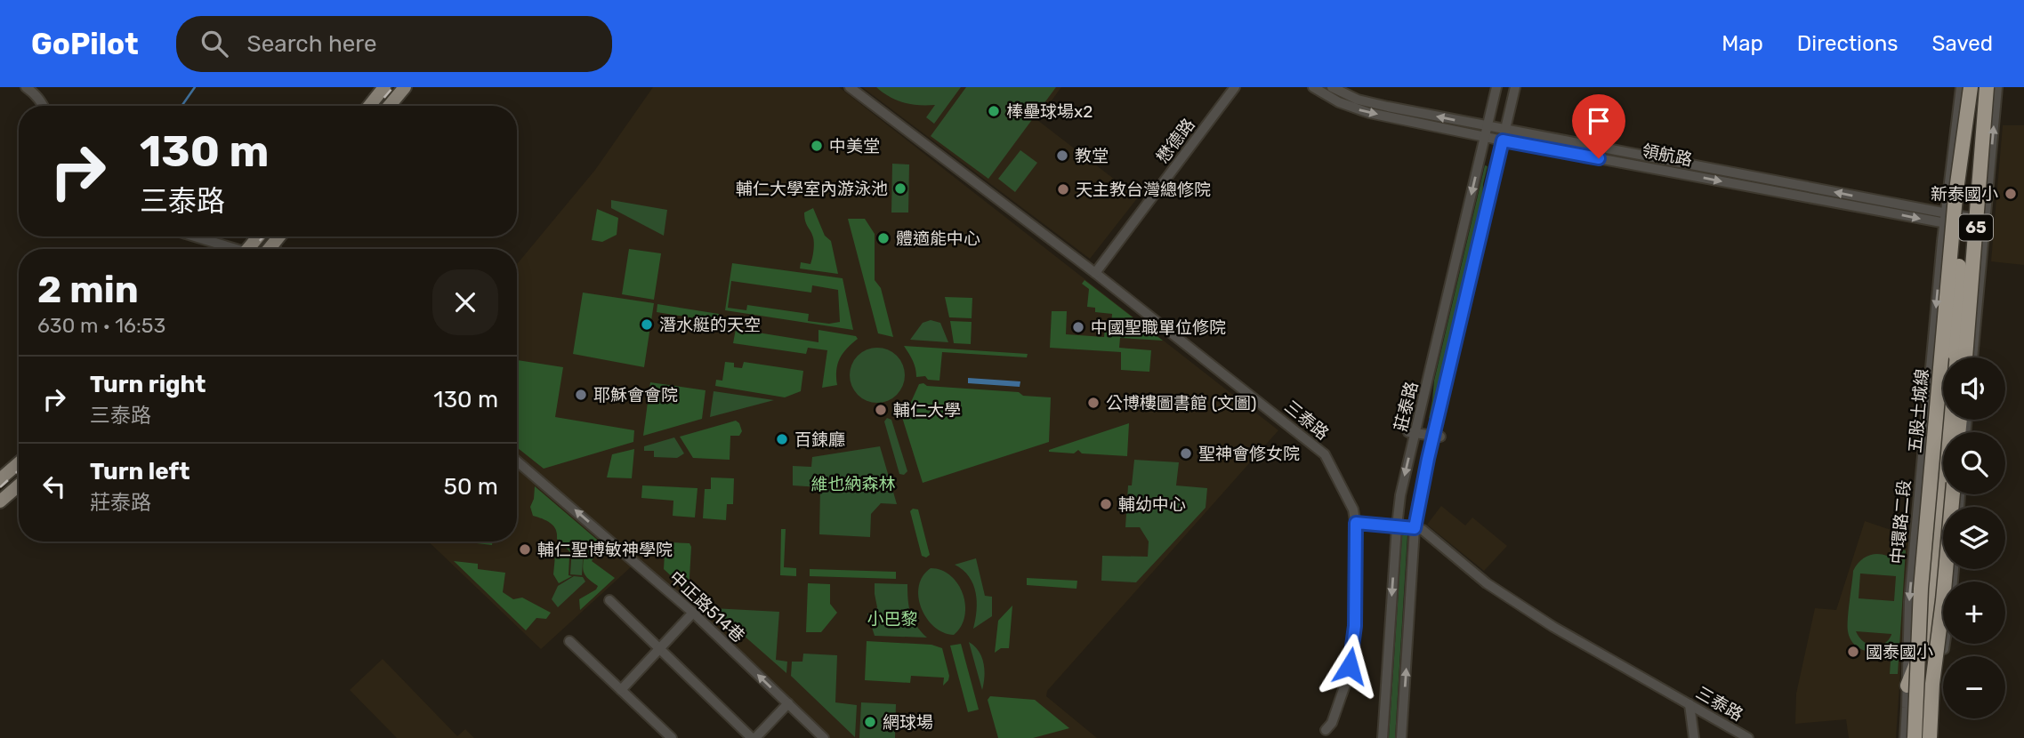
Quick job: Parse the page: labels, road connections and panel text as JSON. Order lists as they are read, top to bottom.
{
  "streets": {
    "highway": ["65", "五股土城線"],
    "street": [
      "懋德路",
      "領航路",
      "莊泰路",
      "三泰路",
      "中環路二段",
      "中正路514巷"
    ]
  },
  "crossings": [
    ["懋德路", "三泰路"],
    ["領航路", "莊泰路"],
    ["領航路", "中環路二段"],
    ["莊泰路", "三泰路"]
  ],
  "parks": ["維也納森林", "小巴黎"],
  "places": [
    "棒壘球場x2",
    "中美堂",
    "教堂",
    "輔仁大學室內游泳池",
    "天主教台灣總修院",
    "新泰國小",
    "體適能中心",
    "潛水艇的天空",
    "中國聖職單位修院",
    "耶穌會會院",
    "公博樓圖書館 (文圖)",
    "輔仁大學",
    "百鍊廳",
    "聖神會修女院",
    "輔幼中心",
    "輔仁聖博敏神學院",
    "國泰國小",
    "網球場"
  ],
  "page": {
    "header": "GoPilot",
    "search": "Search here",
    "nav": ["Map", "Directions", "Saved"],
    "turn": ["130 m", "三泰路"],
    "heading": ["2 min", "630 m · 16:53"],
    "list": [
      {
        "name": "Turn right",
        "note": "三泰路",
        "value": "130 m"
      },
      {
        "name": "Turn left",
        "note": "莊泰路",
        "value": "50 m"
      }
    ],
    "map_buttons": ["+", "−"]
  }
}
